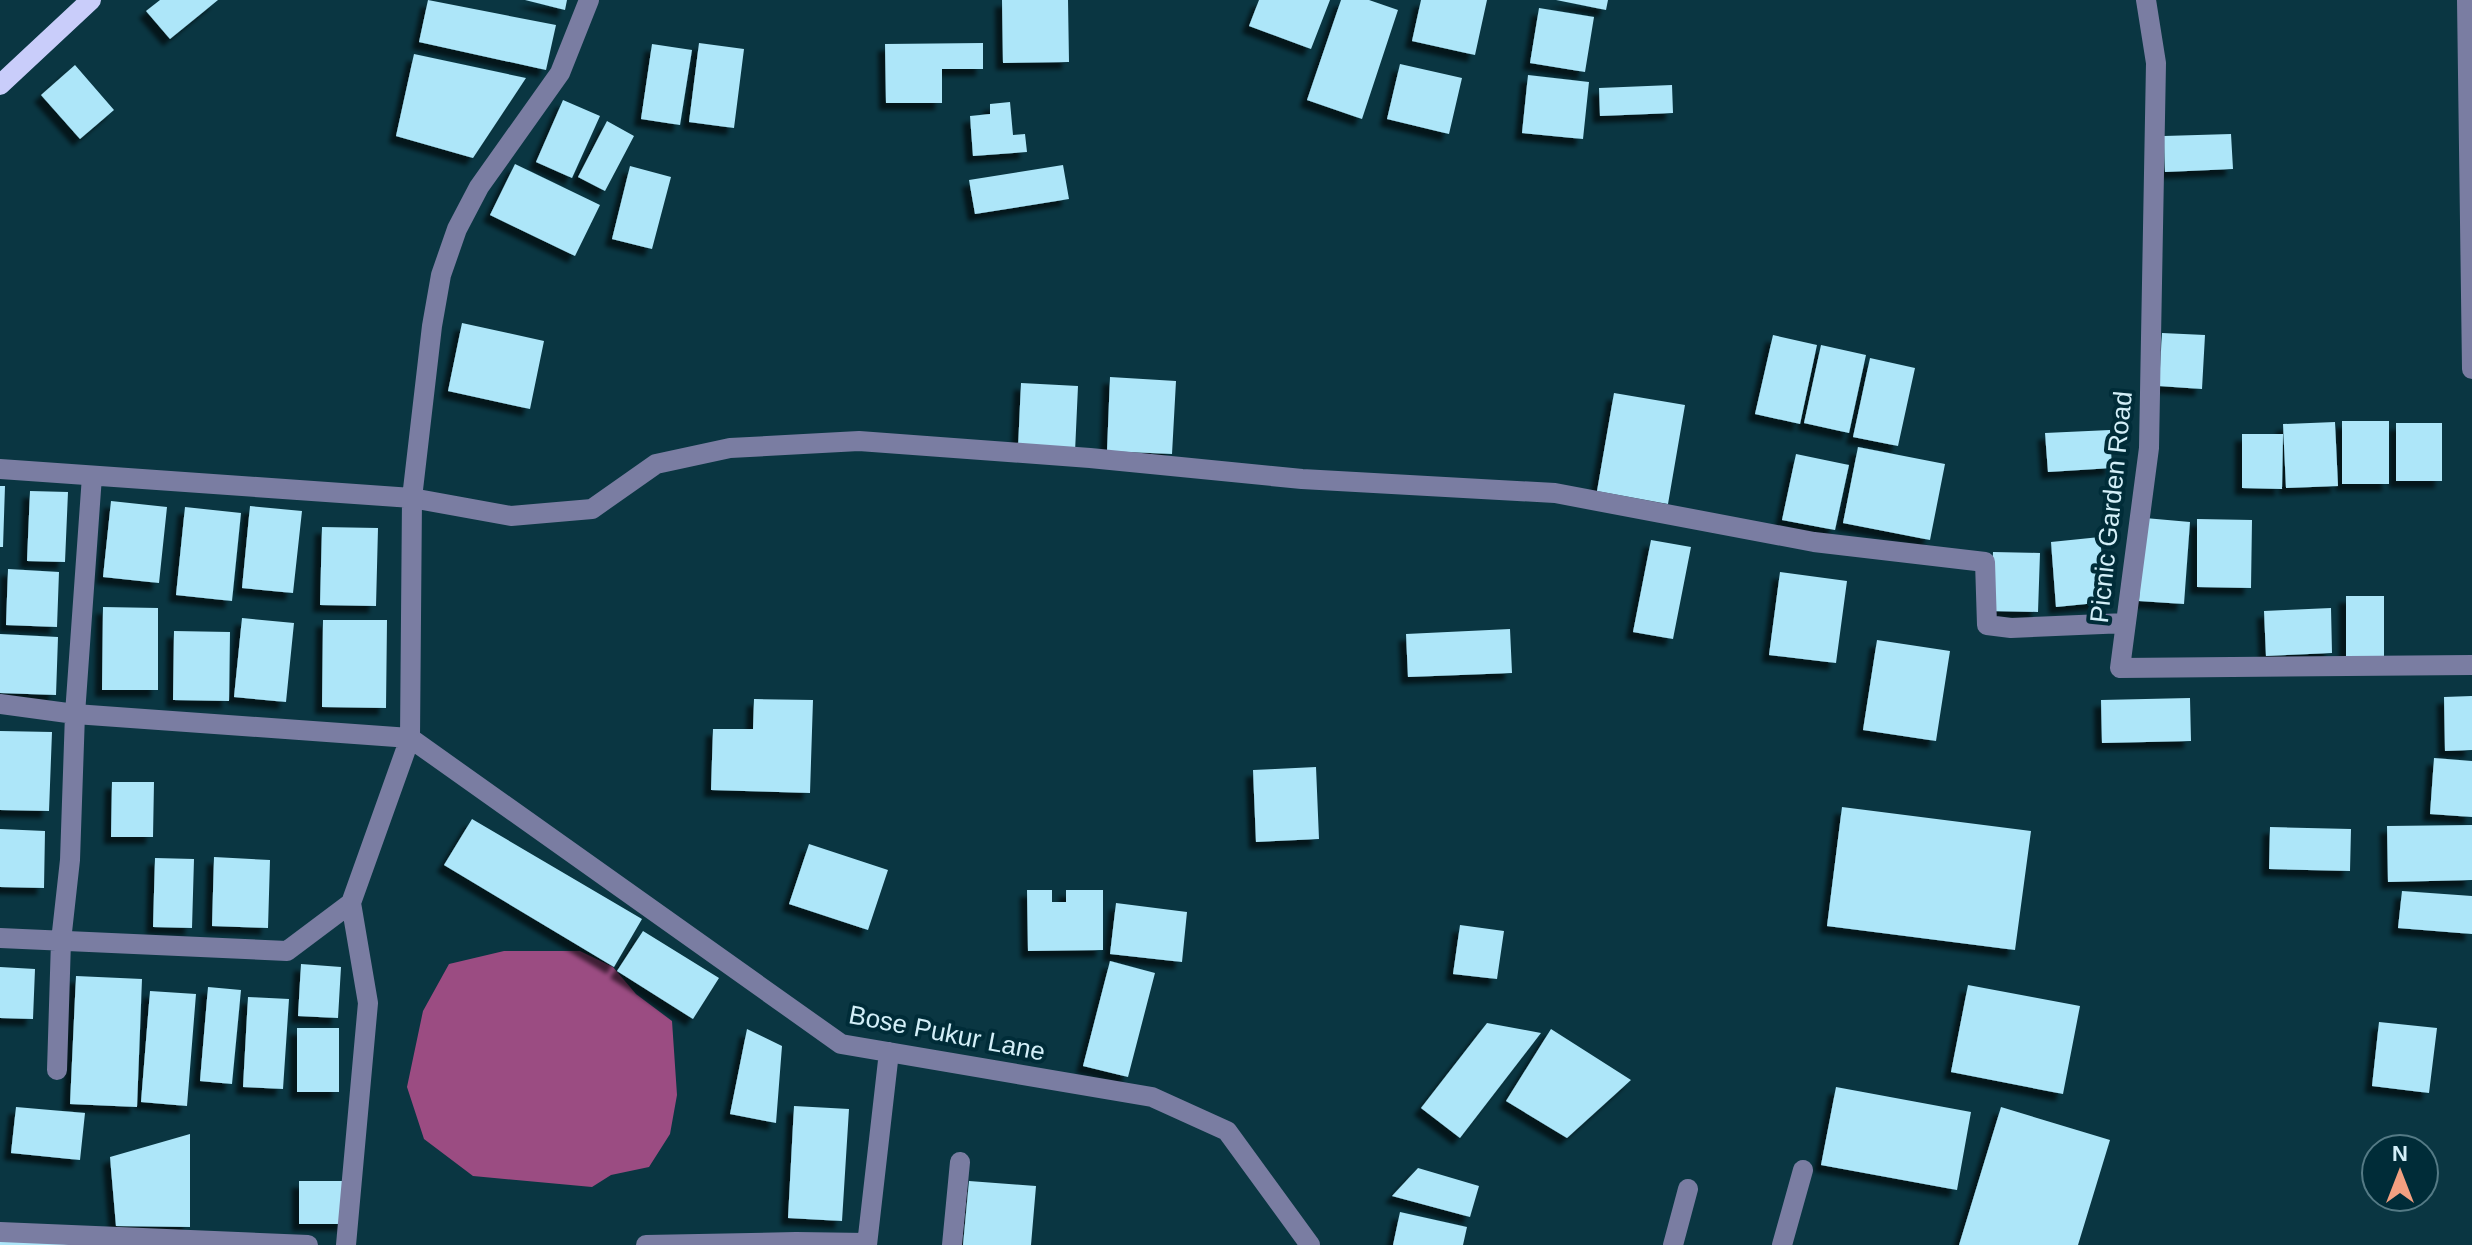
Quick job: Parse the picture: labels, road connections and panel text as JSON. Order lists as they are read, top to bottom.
{
  "streets": {
    "street": ["Picnic Garden Road", "Bose Pukur Lane"]
  },
  "north": "top"
}
